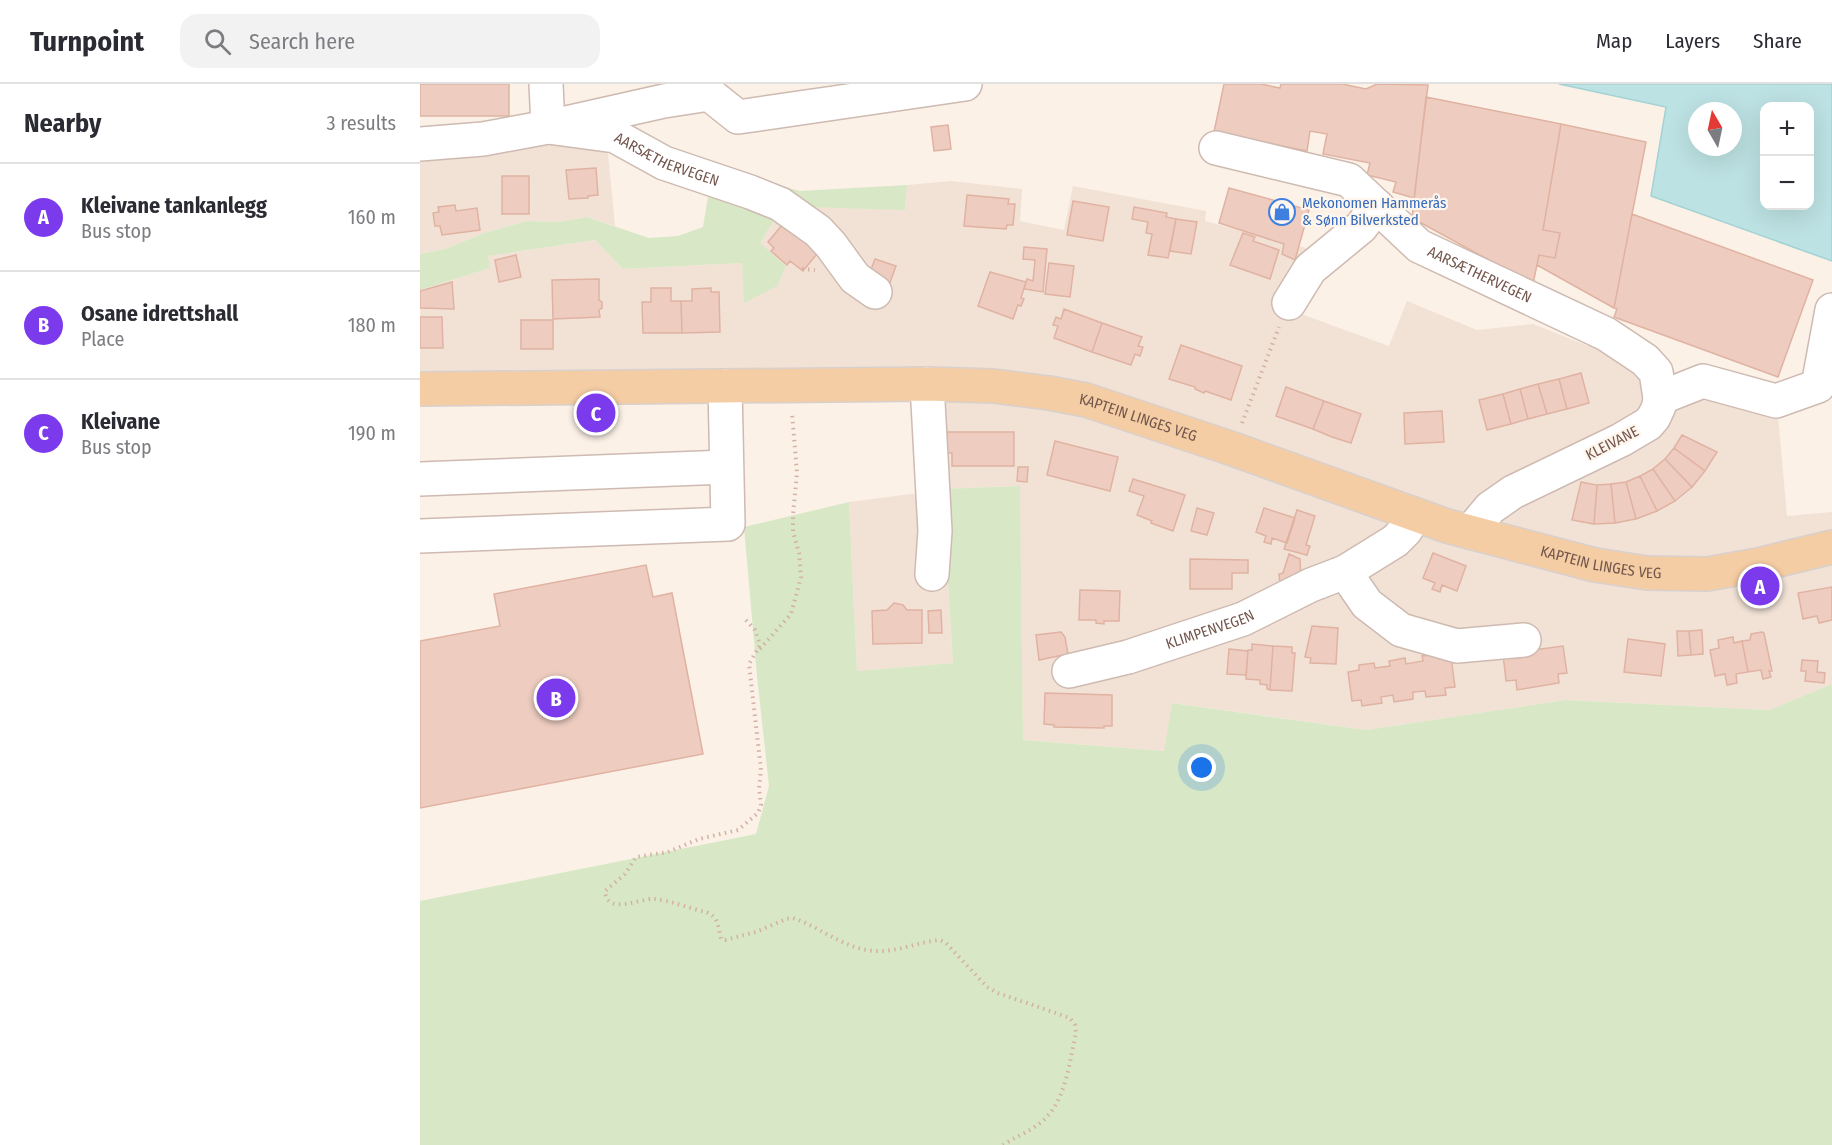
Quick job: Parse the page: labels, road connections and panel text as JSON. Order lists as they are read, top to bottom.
{
  "streets": {
    "main road": ["KAPTEIN LINGES VEG"],
    "street": ["AARSÆTHERVEGEN", "KLEIVANE", "KLIMPENVEGEN"]
  },
  "crossings": [
    ["AARSÆTHERVEGEN", "KLEIVANE"],
    ["KAPTEIN LINGES VEG", "KLEIVANE"],
    ["KAPTEIN LINGES VEG", "KLIMPENVEGEN"]
  ],
  "places": {
    "shop": ["Mekonomen Hammerås & Sønn Bilverksted"]
  },
  "north": "top",
  "page": {
    "header": "Turnpoint",
    "search": "Search here",
    "nav": ["Map", "Layers", "Share"],
    "heading": ["Nearby", "3 results"],
    "map_buttons": ["+", "−"],
    "list": [
      {
        "mark": "A",
        "name": "Kleivane tankanlegg",
        "note": "Bus stop",
        "value": "160 m"
      },
      {
        "mark": "B",
        "name": "Osane idrettshall",
        "note": "Place",
        "value": "180 m"
      },
      {
        "mark": "C",
        "name": "Kleivane",
        "note": "Bus stop",
        "value": "190 m"
      }
    ],
    "pins": ["C", "A", "B"]
  }
}
